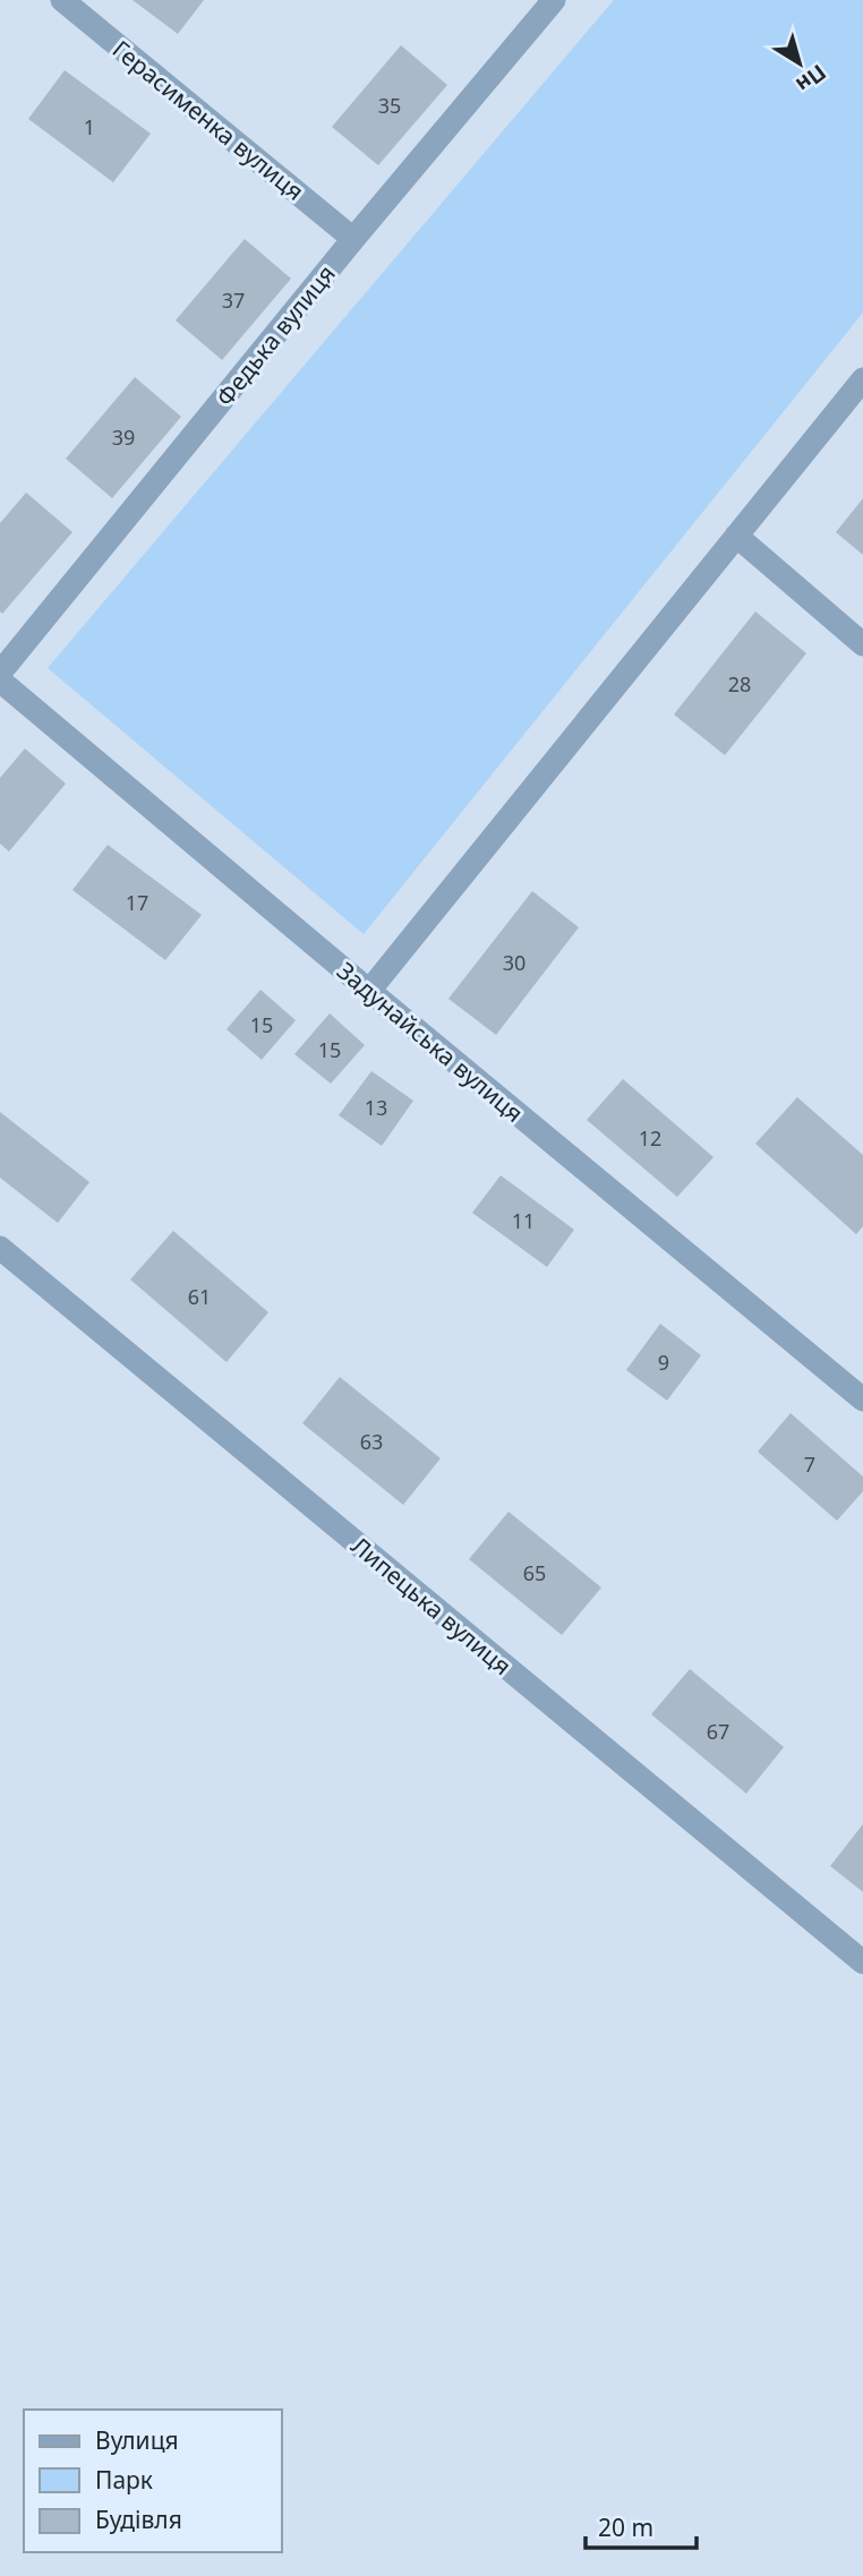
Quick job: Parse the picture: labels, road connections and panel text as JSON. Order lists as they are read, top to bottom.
{
  "streets": {
    "street": [
      "Герасименка вулиця",
      "Федька вулиця",
      "Задунайська вулиця",
      "Липецька вулиця"
    ]
  },
  "crossings": [
    ["Герасименка вулиця", "Федька вулиця"]
  ],
  "house_numbers": [
    "35",
    "1",
    "37",
    "39",
    "28",
    "17",
    "30",
    "15",
    "15",
    "13",
    "12",
    "11",
    "61",
    "9",
    "63",
    "7",
    "65",
    "67"
  ],
  "legend": ["Вулиця", "Парк", "Будівля"],
  "scale_bar": "20 m",
  "north": "bottom right"
}
